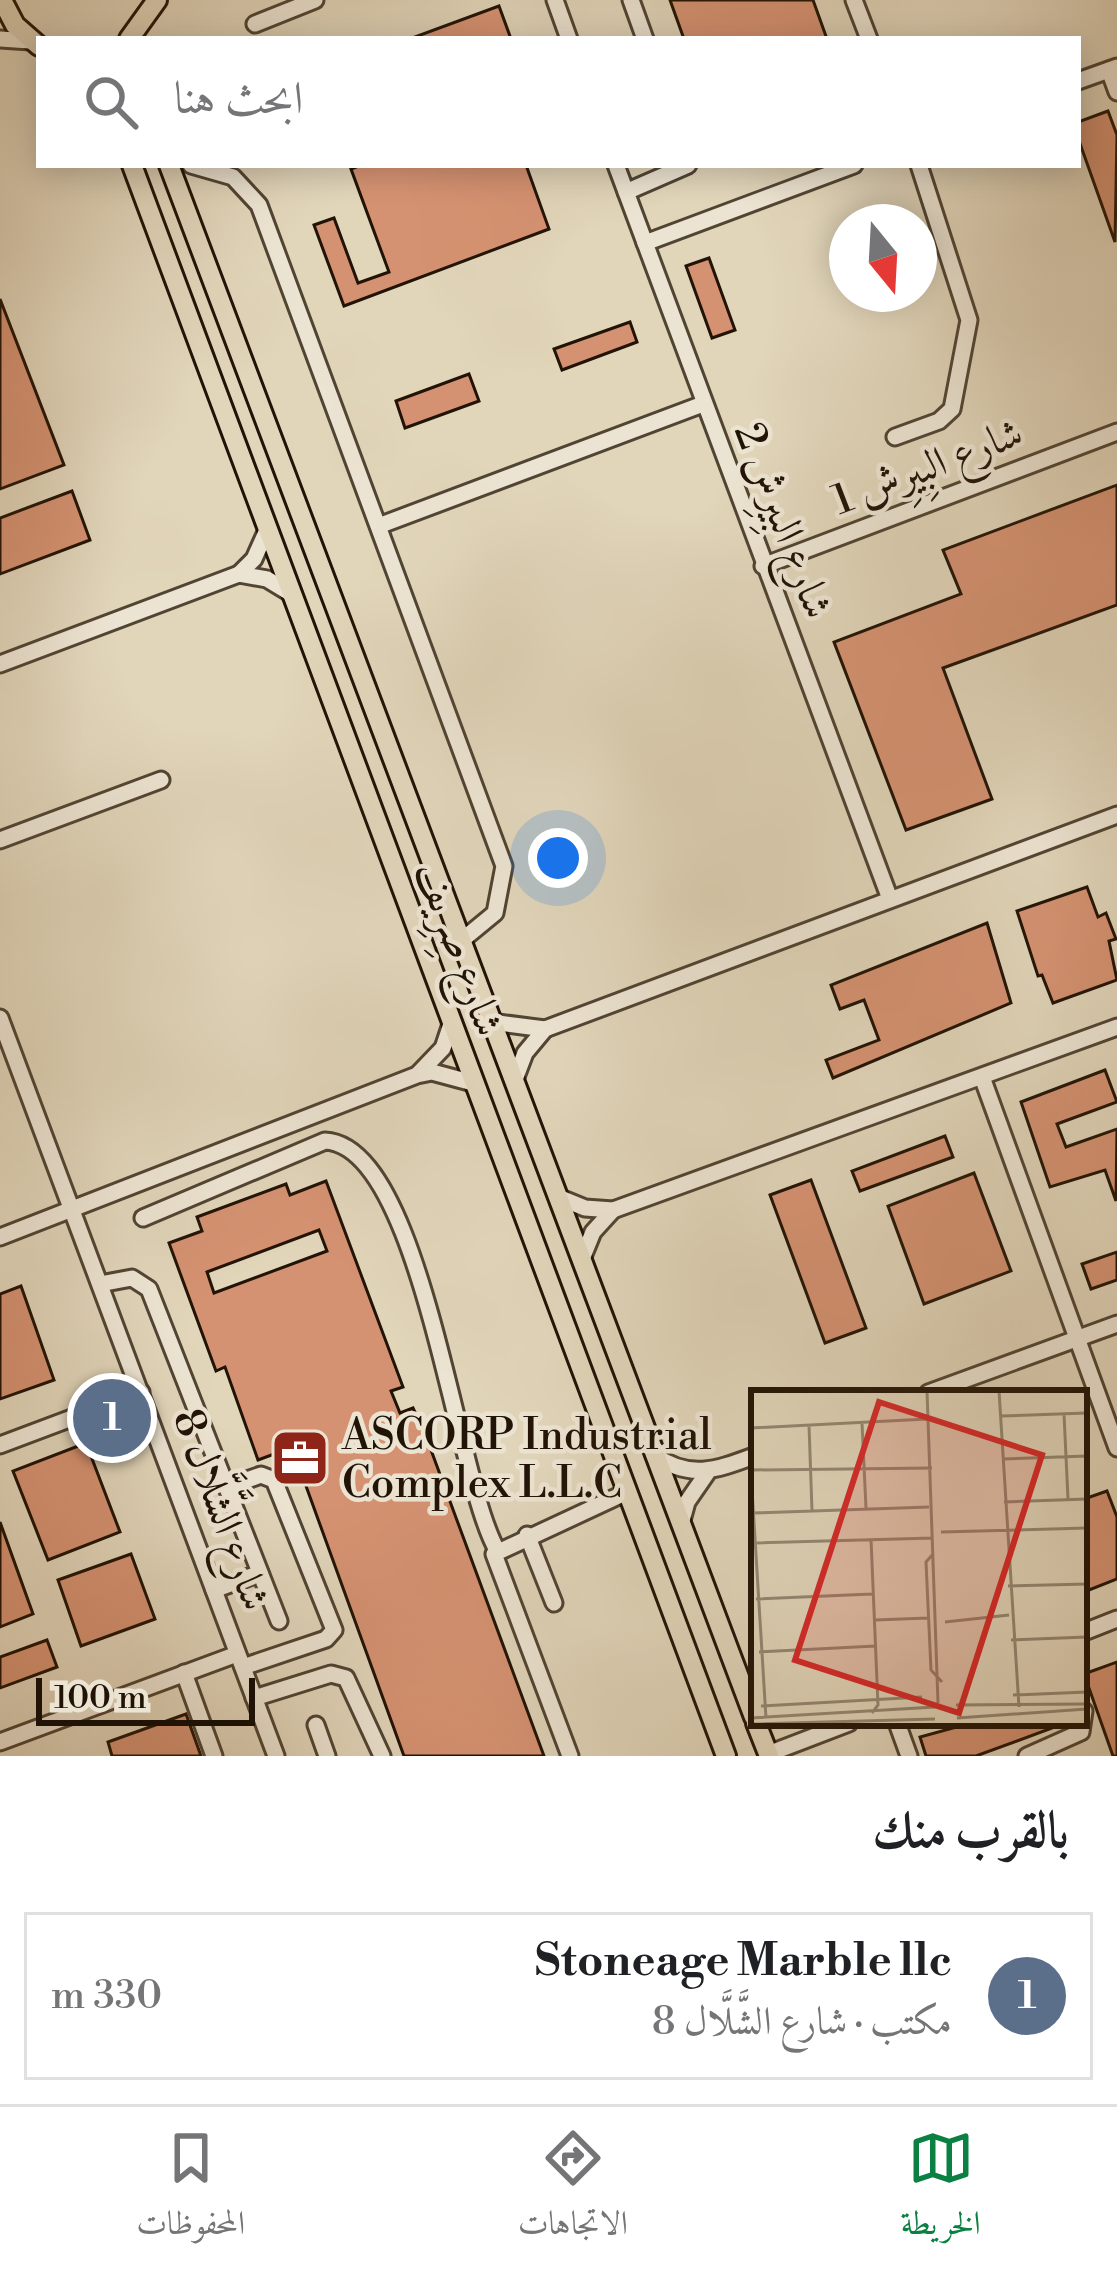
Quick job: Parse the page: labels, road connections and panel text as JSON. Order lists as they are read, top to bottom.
{
  "streets": {
    "main road": ["شارع صِرِيف"],
    "street": ["شارع البِيرِش 1", "شارع البِيرِش 2", "شارع الشَّلَّال 8"]
  },
  "crossings": [
    ["شارع البِيرِش 1", "شارع البِيرِش 2"]
  ],
  "places": {
    "office": ["ASCORP Industrial Complex L.L.C"]
  },
  "scale_bar": "100 m",
  "north": "bottom",
  "page": {
    "search": "ابحث هنا",
    "pins": "1",
    "scale": "100 m",
    "heading": "بالقرب منك",
    "list": [
      {
        "mark": "1",
        "name": "Stoneage Marble llc",
        "note": "مكتب · شارع الشَّلَّال 8",
        "value": "330 m"
      }
    ],
    "nav": ["الخريطة", "الاتجاهات", "المحفوظات"]
  }
}
